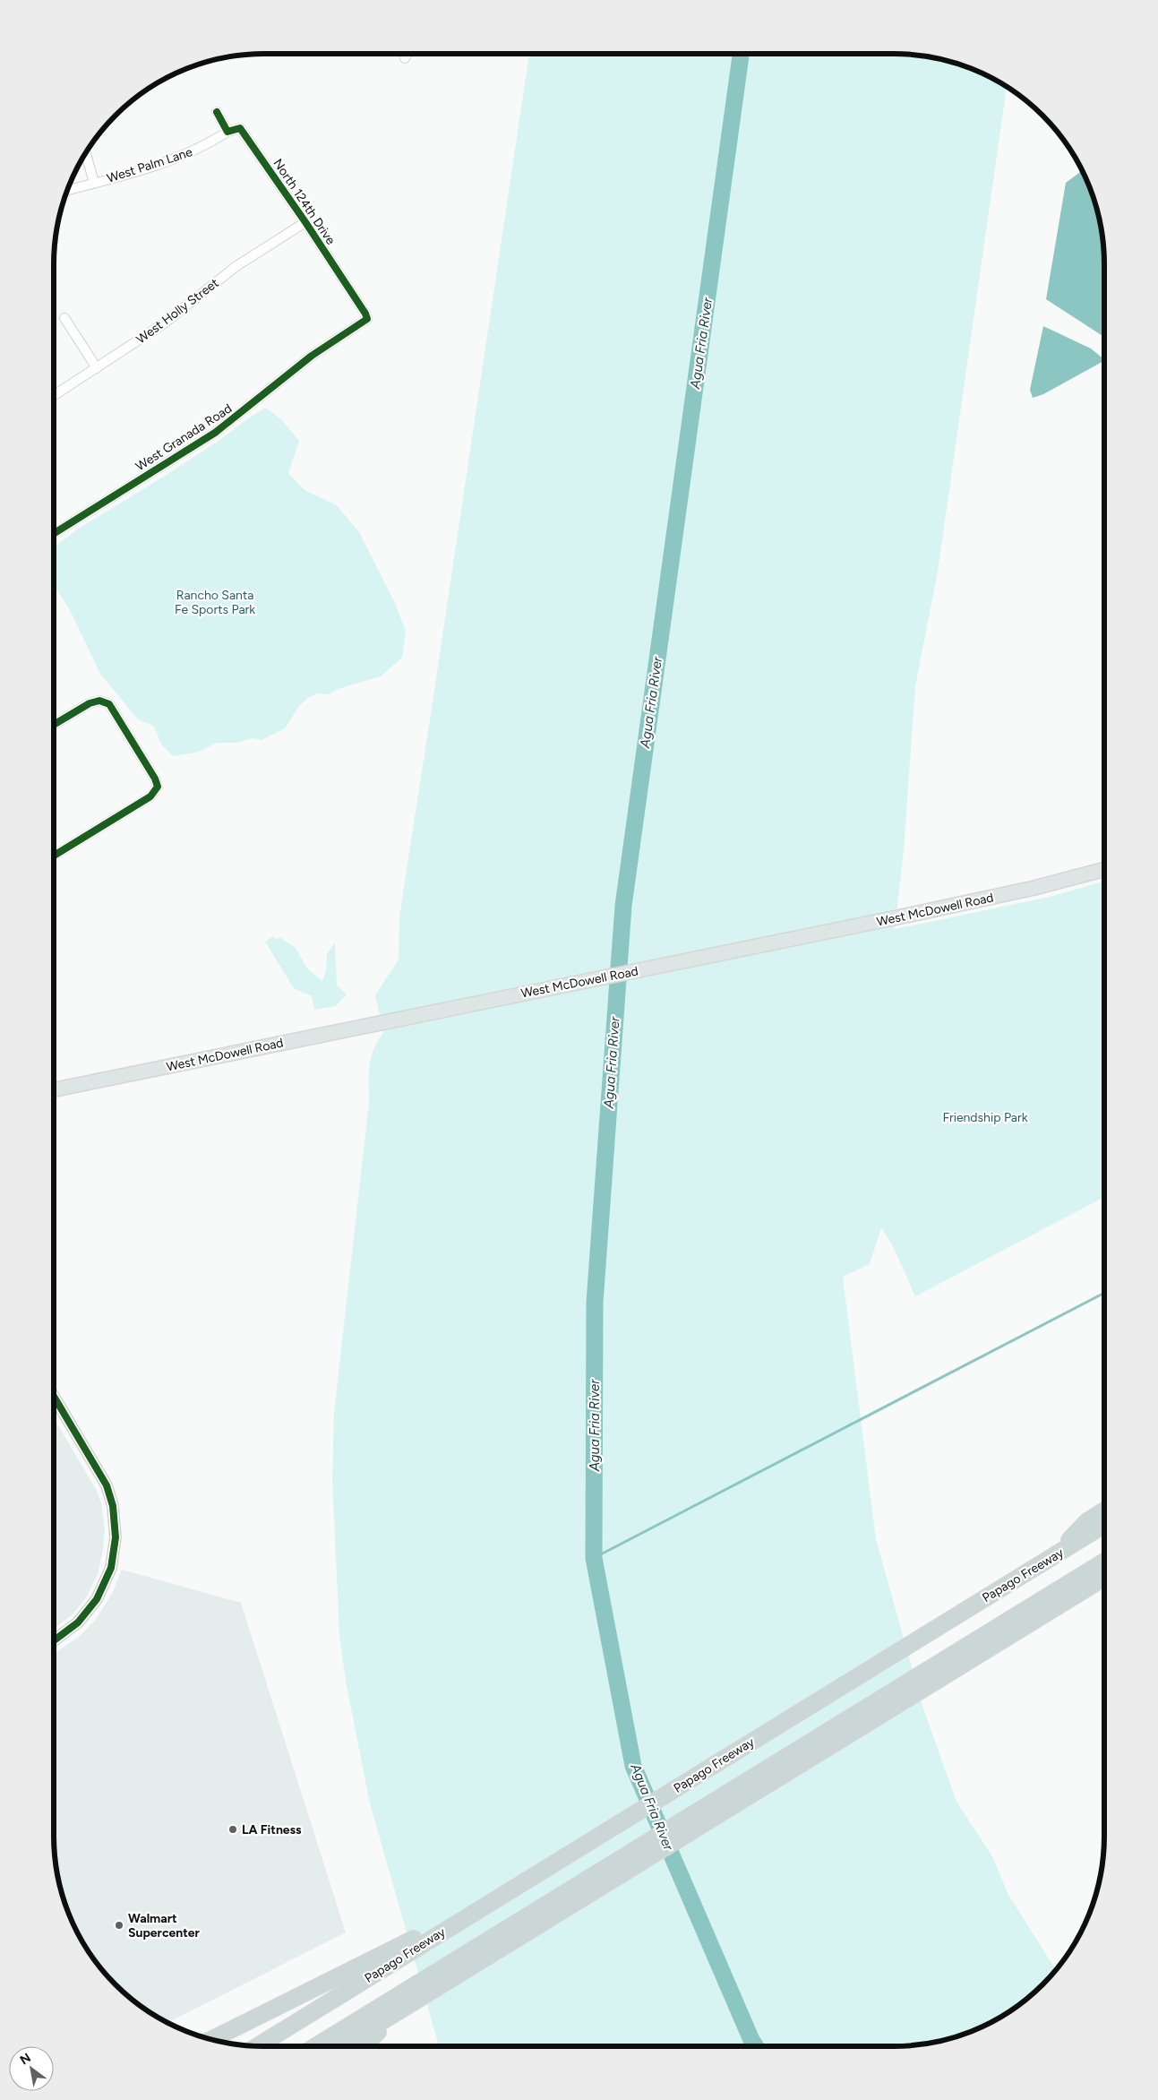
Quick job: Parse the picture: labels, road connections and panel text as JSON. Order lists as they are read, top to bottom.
{
  "streets": {
    "highway": ["Papago Freeway"],
    "main road": ["West McDowell Road"],
    "street": [
      "West Palm Lane",
      "North 124th Drive",
      "West Holly Street",
      "West Granada Road"
    ]
  },
  "crossings": [
    ["West Palm Lane", "North 124th Drive"],
    ["North 124th Drive", "West Holly Street"],
    ["North 124th Drive", "West Granada Road"]
  ],
  "water": ["Agua Fria River"],
  "parks": ["Rancho Santa Fe Sports Park", "Friendship Park"],
  "places": ["LA Fitness", "Walmart Supercenter"],
  "north": "top left"
}
